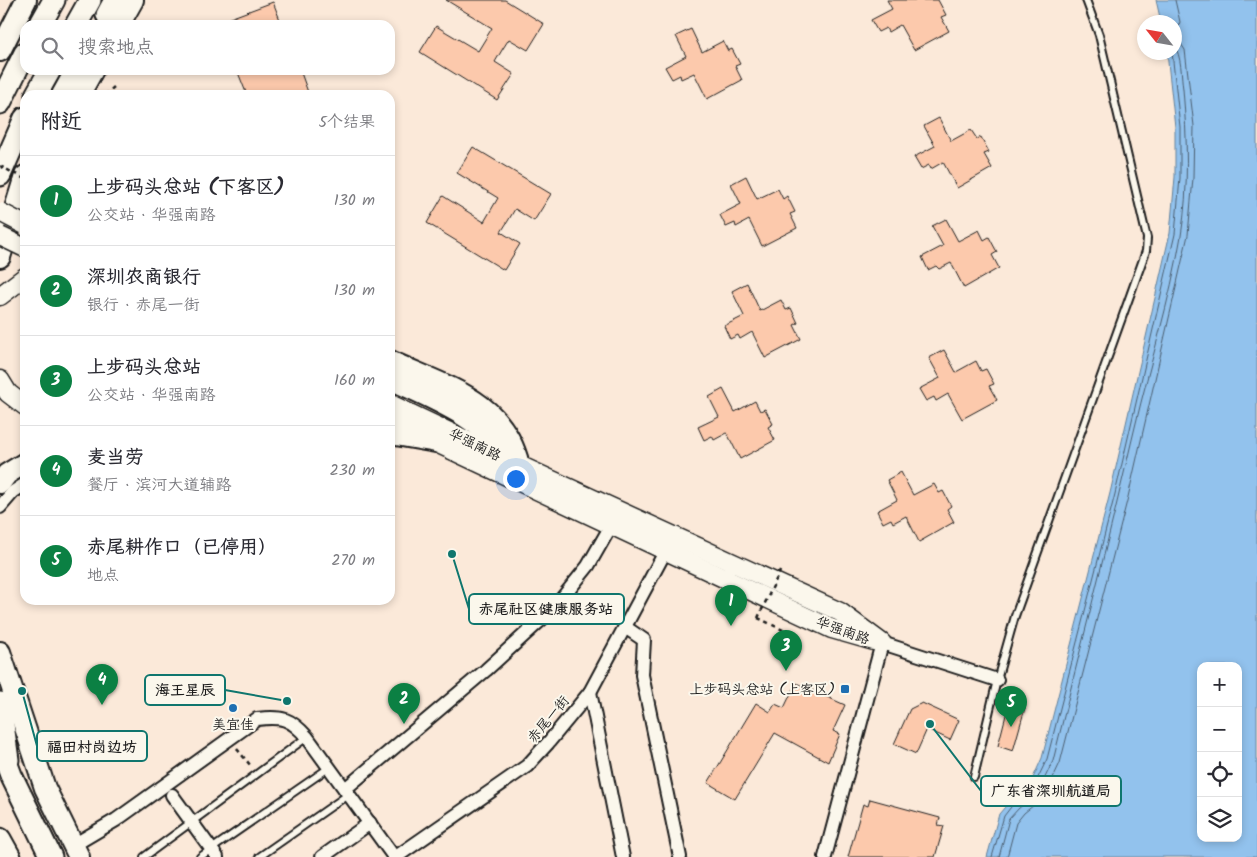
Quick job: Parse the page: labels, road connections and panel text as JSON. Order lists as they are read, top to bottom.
{
  "streets": {
    "main road": ["华强南路"],
    "street": ["赤尾一街"]
  },
  "crossings": [
    ["华强南路", "赤尾一街"]
  ],
  "places": {
    "other": [
      "赤尾社区健康服务站",
      "福田村岗边坊",
      "海王星辰",
      "美宜佳",
      "广东省深圳航道局"
    ],
    "transit": ["上步码头总站 (上客区)"]
  },
  "north": "top left",
  "page": {
    "search": "搜索地点",
    "heading": ["附近", "5个结果"],
    "list": [
      {
        "mark": "1",
        "name": "上步码头总站 (下客区)",
        "note": "公交站 · 华强南路",
        "value": "130 m"
      },
      {
        "mark": "2",
        "name": "深圳农商银行",
        "note": "银行 · 赤尾一街",
        "value": "130 m"
      },
      {
        "mark": "3",
        "name": "上步码头总站",
        "note": "公交站 · 华强南路",
        "value": "160 m"
      },
      {
        "mark": "4",
        "name": "麦当劳",
        "note": "餐厅 · 滨河大道辅路",
        "value": "230 m"
      },
      {
        "mark": "5",
        "name": "赤尾耕作口（已停用）",
        "note": "地点",
        "value": "270 m"
      }
    ],
    "pins": [
      "1",
      "3",
      "4",
      "2",
      "5"
    ],
    "map_buttons": ["+", "−"]
  }
}
